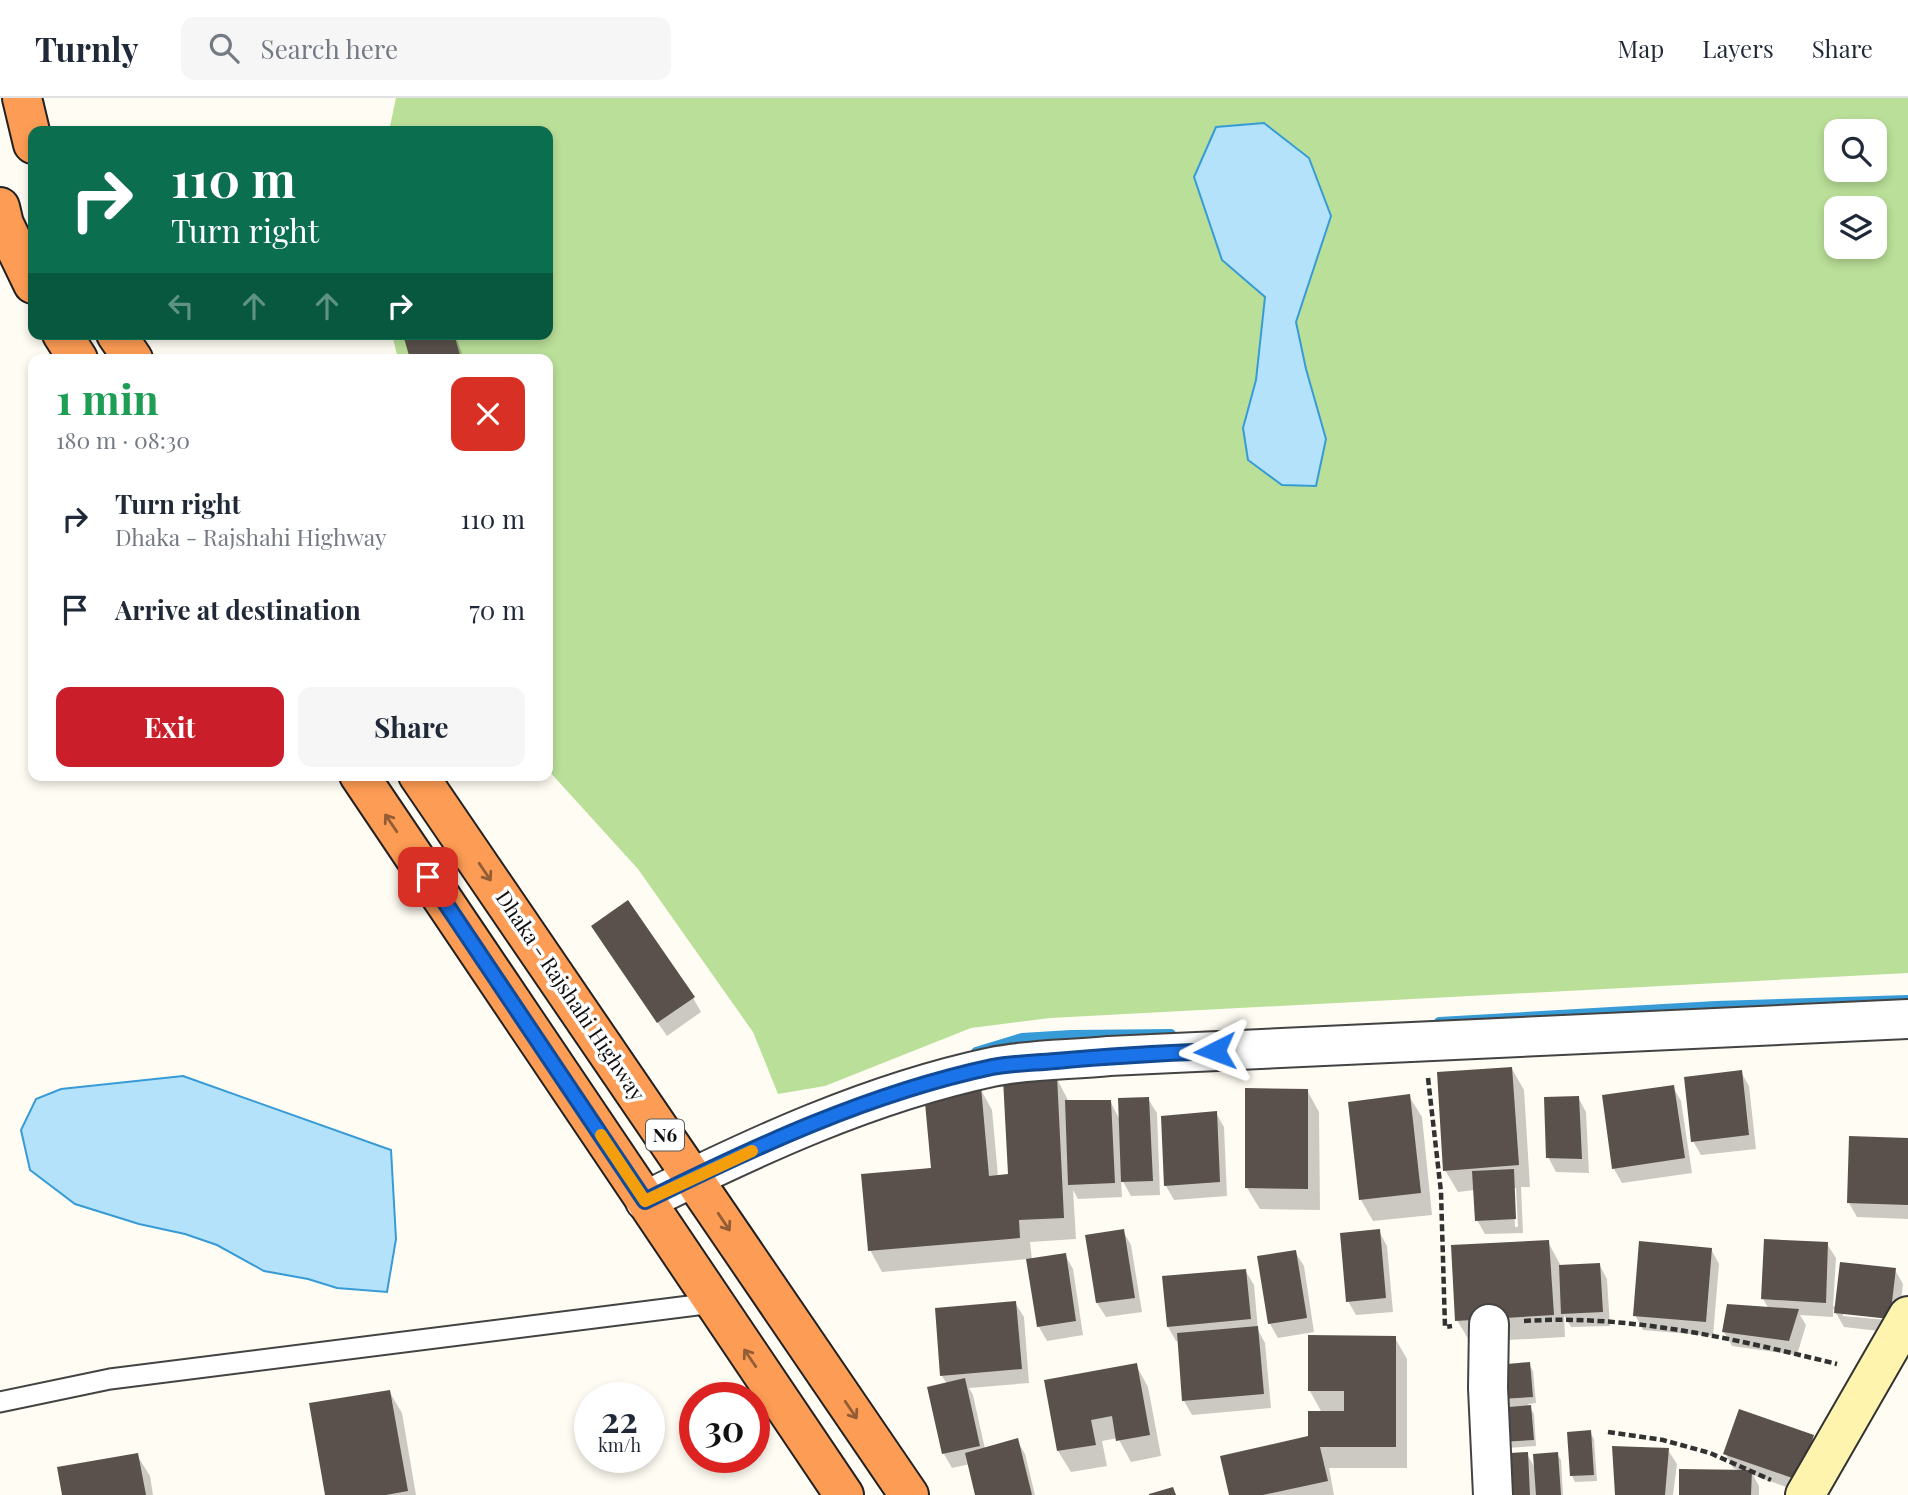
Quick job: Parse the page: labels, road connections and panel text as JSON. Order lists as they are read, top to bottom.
{
  "streets": {
    "highway": ["Dhaka - Rajshahi Highway", "N6"]
  },
  "page": {
    "header": "Turnly",
    "search": "Search here",
    "nav": ["Map", "Layers", "Share"],
    "turn": ["110 m", "Turn right"],
    "heading": ["1 min", "180 m · 08:30"],
    "list": [
      {
        "name": "Turn right",
        "note": "Dhaka - Rajshahi Highway",
        "value": "110 m"
      },
      {
        "name": "Arrive at destination",
        "value": "70 m"
      }
    ],
    "buttons": ["Exit", "Share"],
    "speed": "22 km/h",
    "limit": "30"
  }
}
